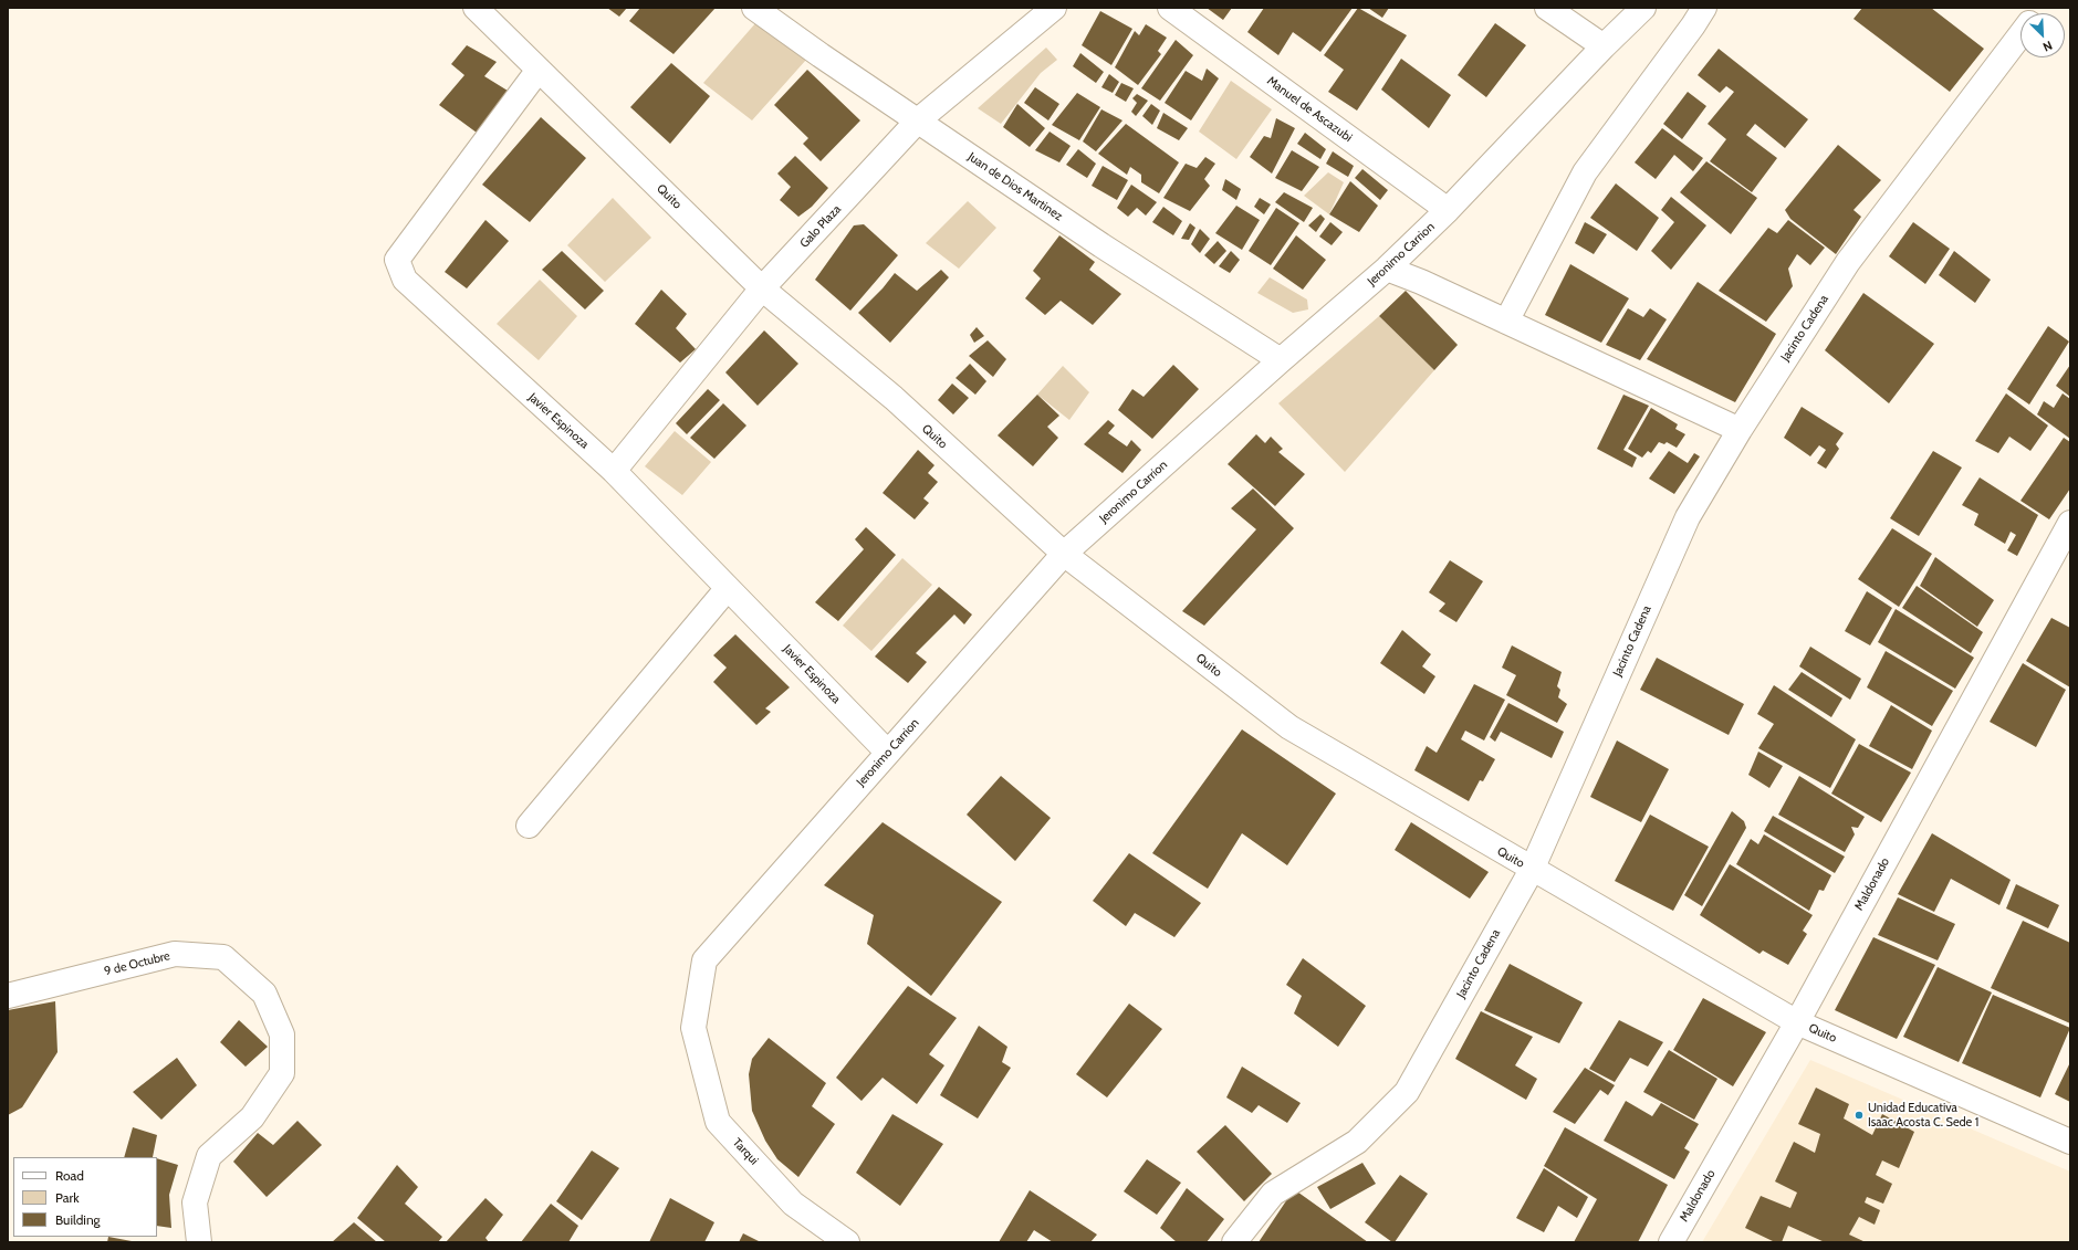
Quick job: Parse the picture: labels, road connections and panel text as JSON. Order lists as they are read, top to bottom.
{
  "streets": {
    "street": [
      "Manuel de Ascazubi",
      "Juan de Dios Martinez",
      "Quito",
      "Galo Plaza",
      "Jeronimo Carrion",
      "Jacinto Cadena",
      "Javier Espinoza",
      "Maldonado",
      "9 de Octubre",
      "Tarqui"
    ]
  },
  "crossings": [
    ["Manuel de Ascazubi", "Jeronimo Carrion"],
    ["Juan de Dios Martinez", "Galo Plaza"],
    ["Juan de Dios Martinez", "Jeronimo Carrion"],
    ["Quito", "Galo Plaza"],
    ["Quito", "Jeronimo Carrion"],
    ["Quito", "Jacinto Cadena"],
    ["Quito", "Javier Espinoza"],
    ["Quito", "Maldonado"],
    ["Galo Plaza", "Javier Espinoza"],
    ["Jeronimo Carrion", "Javier Espinoza"],
    ["Jeronimo Carrion", "Tarqui"]
  ],
  "places": ["Unidad Educativa Isaac Acosta C. Sede 1"],
  "legend": ["Road", "Park", "Building"],
  "north": "bottom right"
}
